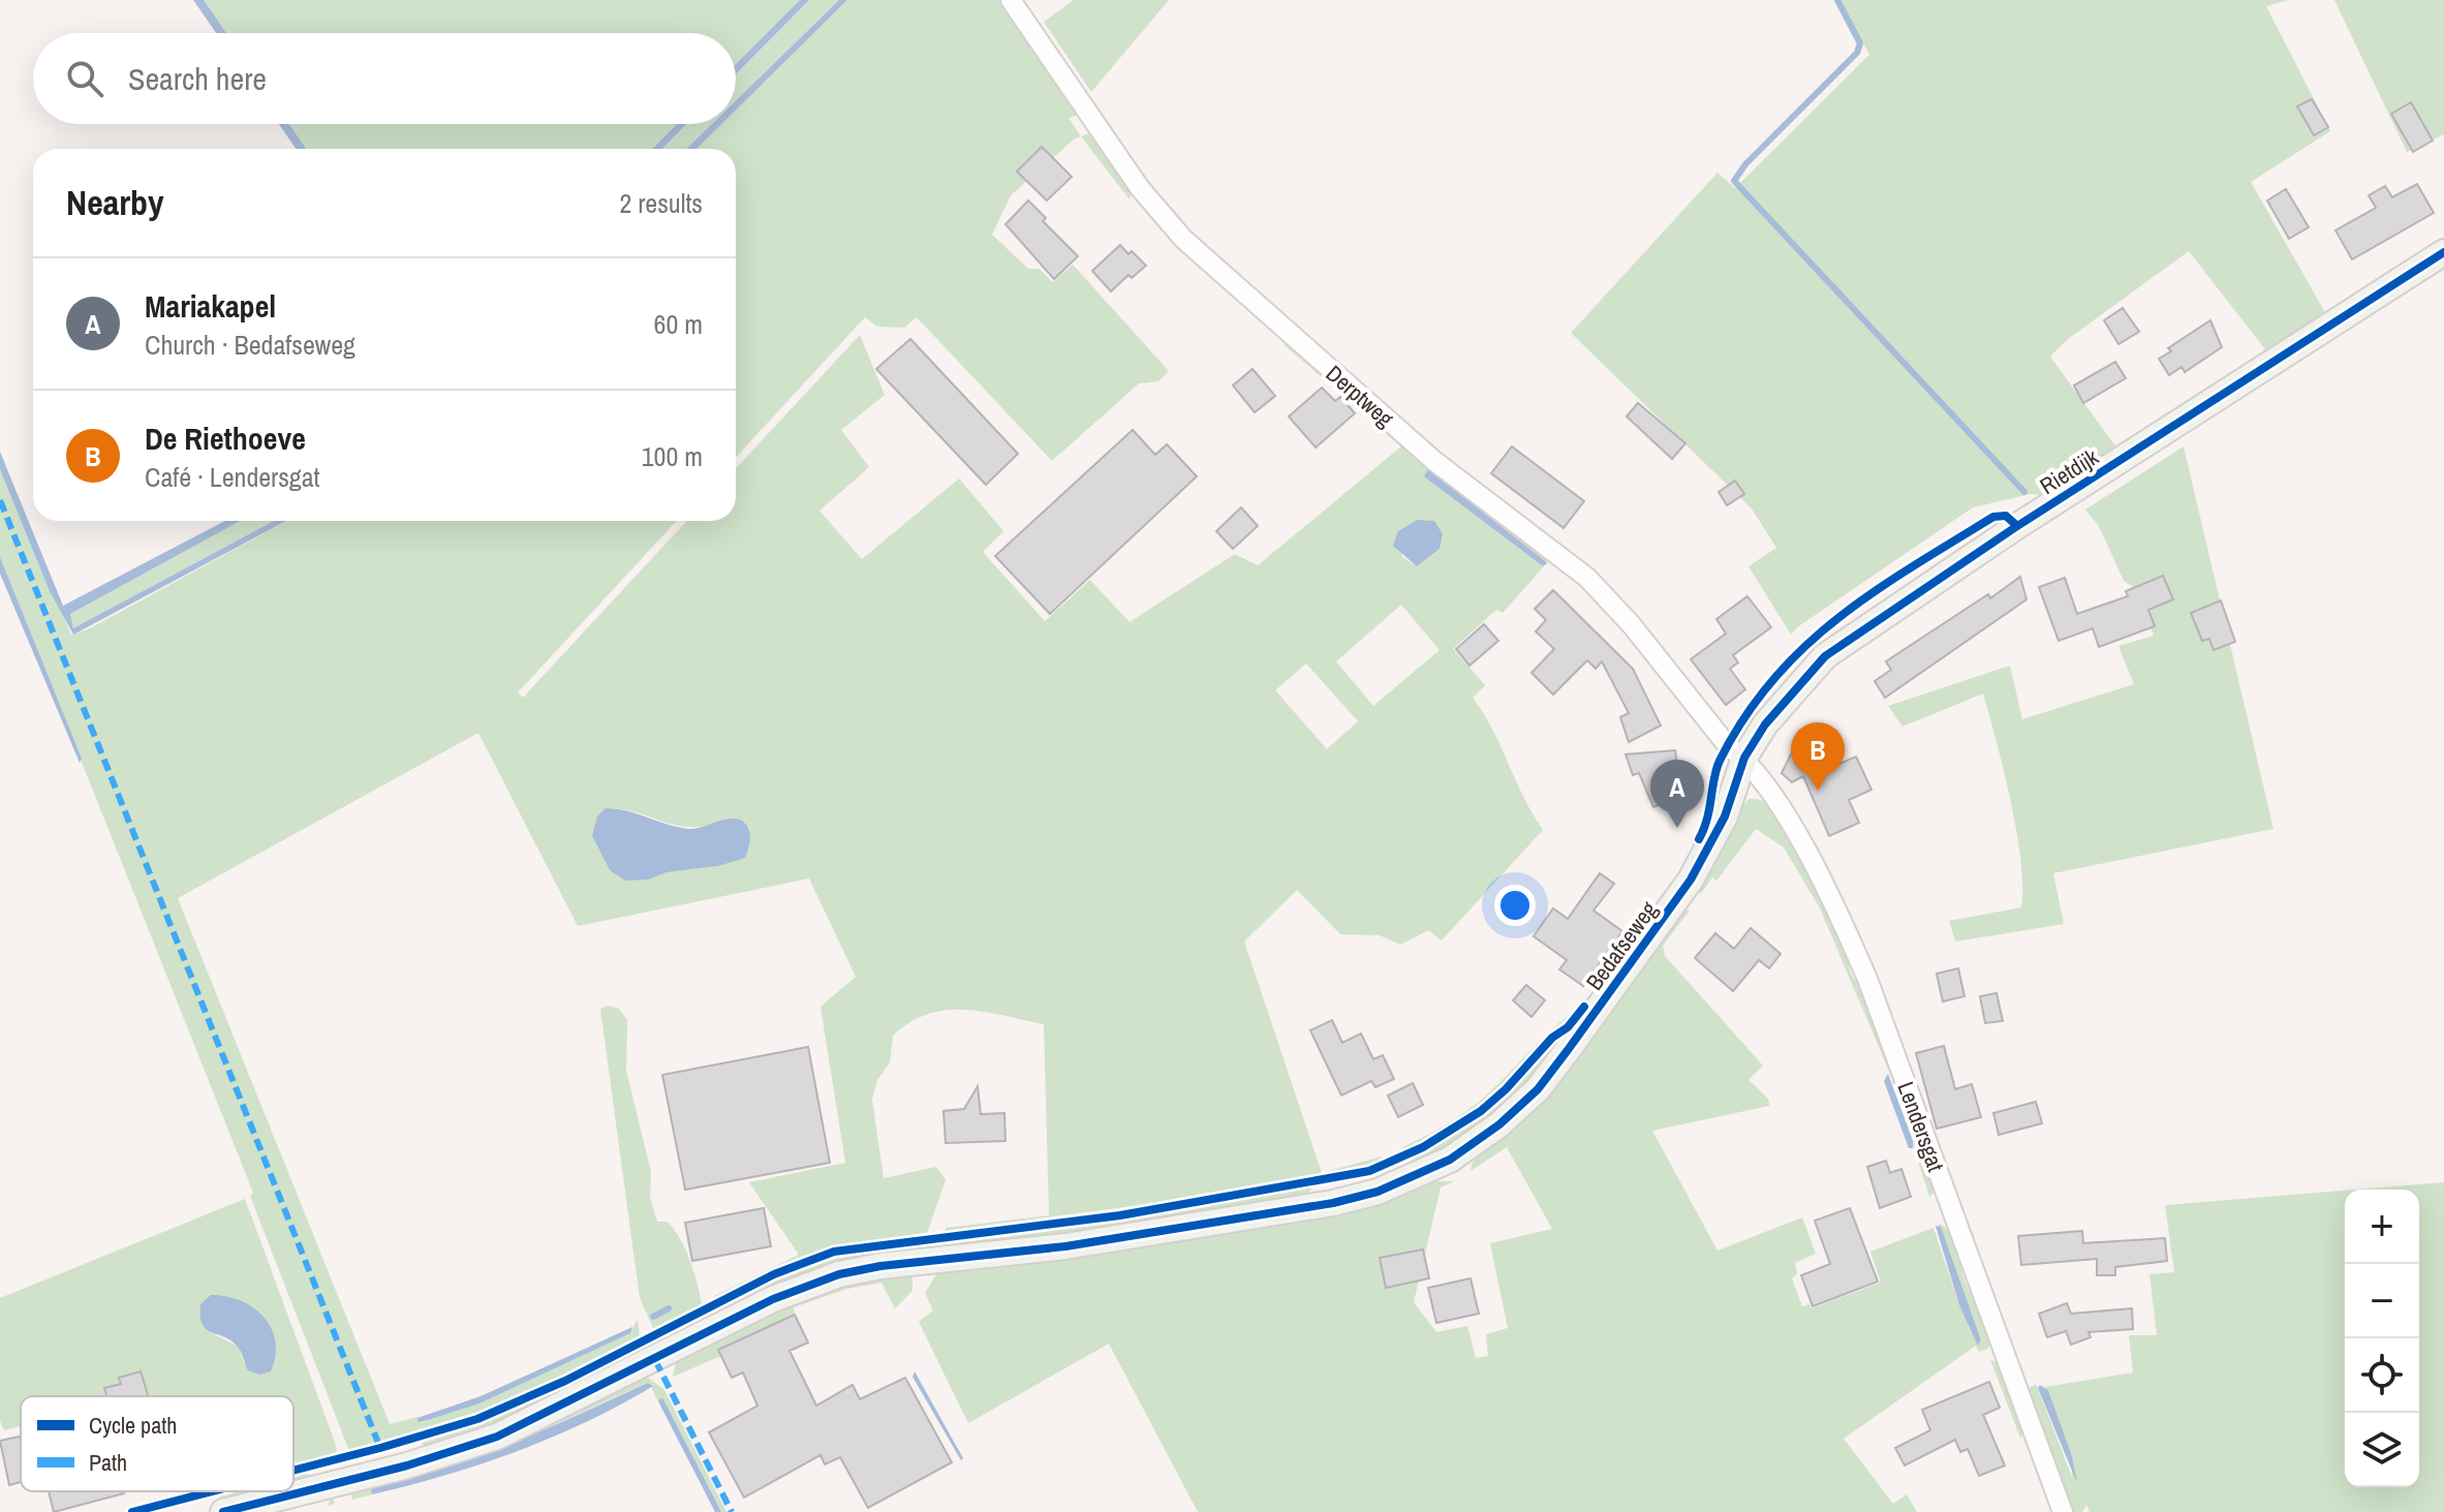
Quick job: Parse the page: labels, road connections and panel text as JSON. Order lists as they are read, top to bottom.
{
  "streets": {
    "street": [
      "Derptweg",
      "Rietdijk",
      "Bedafseweg",
      "Lendersgat"
    ]
  },
  "crossings": [
    ["Derptweg", "Rietdijk"],
    ["Derptweg", "Bedafseweg"],
    ["Derptweg", "Lendersgat"],
    ["Rietdijk", "Bedafseweg"],
    ["Rietdijk", "Lendersgat"],
    ["Bedafseweg", "Lendersgat"]
  ],
  "legend": ["Cycle path", "Path"],
  "page": {
    "search": "Search here",
    "heading": ["Nearby", "2 results"],
    "list": [
      {
        "mark": "A",
        "name": "Mariakapel",
        "note": "Church · Bedafseweg",
        "value": "60 m"
      },
      {
        "mark": "B",
        "name": "De Riethoeve",
        "note": "Café · Lendersgat",
        "value": "100 m"
      }
    ],
    "pins": ["B", "A"],
    "map_buttons": ["+", "−"]
  }
}
